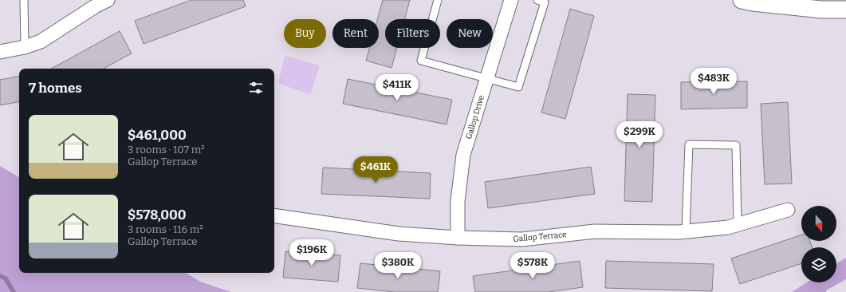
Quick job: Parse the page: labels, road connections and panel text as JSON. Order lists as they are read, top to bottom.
{
  "streets": {
    "street": ["Gallop Drive", "Gallop Terrace"]
  },
  "crossings": [
    ["Gallop Drive", "Gallop Terrace"]
  ],
  "north": "bottom",
  "page": {
    "chip": [
      "Buy",
      "Rent",
      "Filters",
      "New"
    ],
    "price": [
      "$483K",
      "$411K",
      "$299K",
      "$461K",
      "$196K",
      "$380K",
      "$578K"
    ],
    "heading": "7 homes",
    "list": [
      {
        "name": "$461,000",
        "note": "3 rooms · 107 m² · Gallop Terrace"
      },
      {
        "name": "$578,000",
        "note": "3 rooms · 116 m² · Gallop Terrace"
      }
    ]
  }
}
